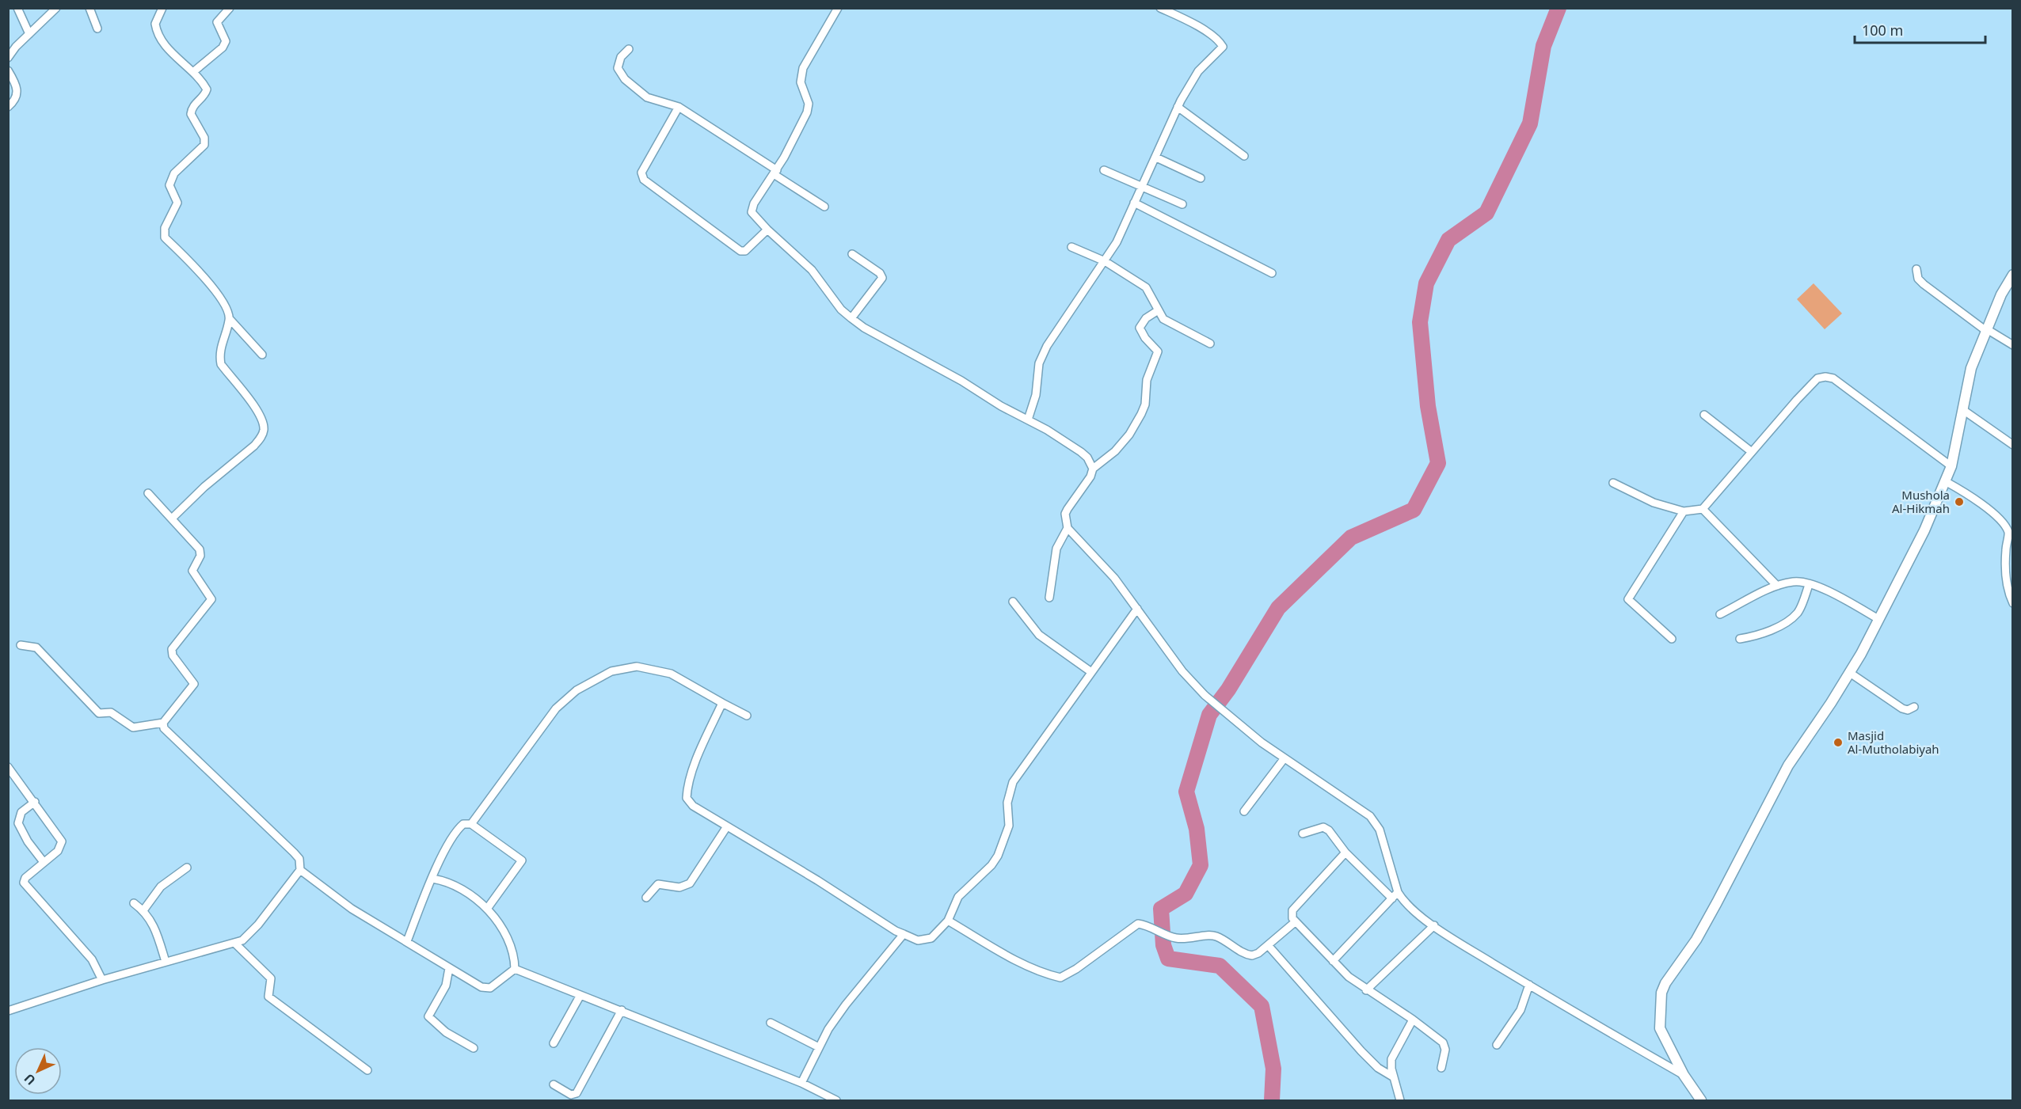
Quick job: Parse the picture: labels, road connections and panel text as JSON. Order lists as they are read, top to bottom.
{
  "places": ["Mushola Al-Hikmah", "Masjid Al-Mutholabiyah"],
  "scale_bar": "100 m",
  "north": "bottom left"
}
